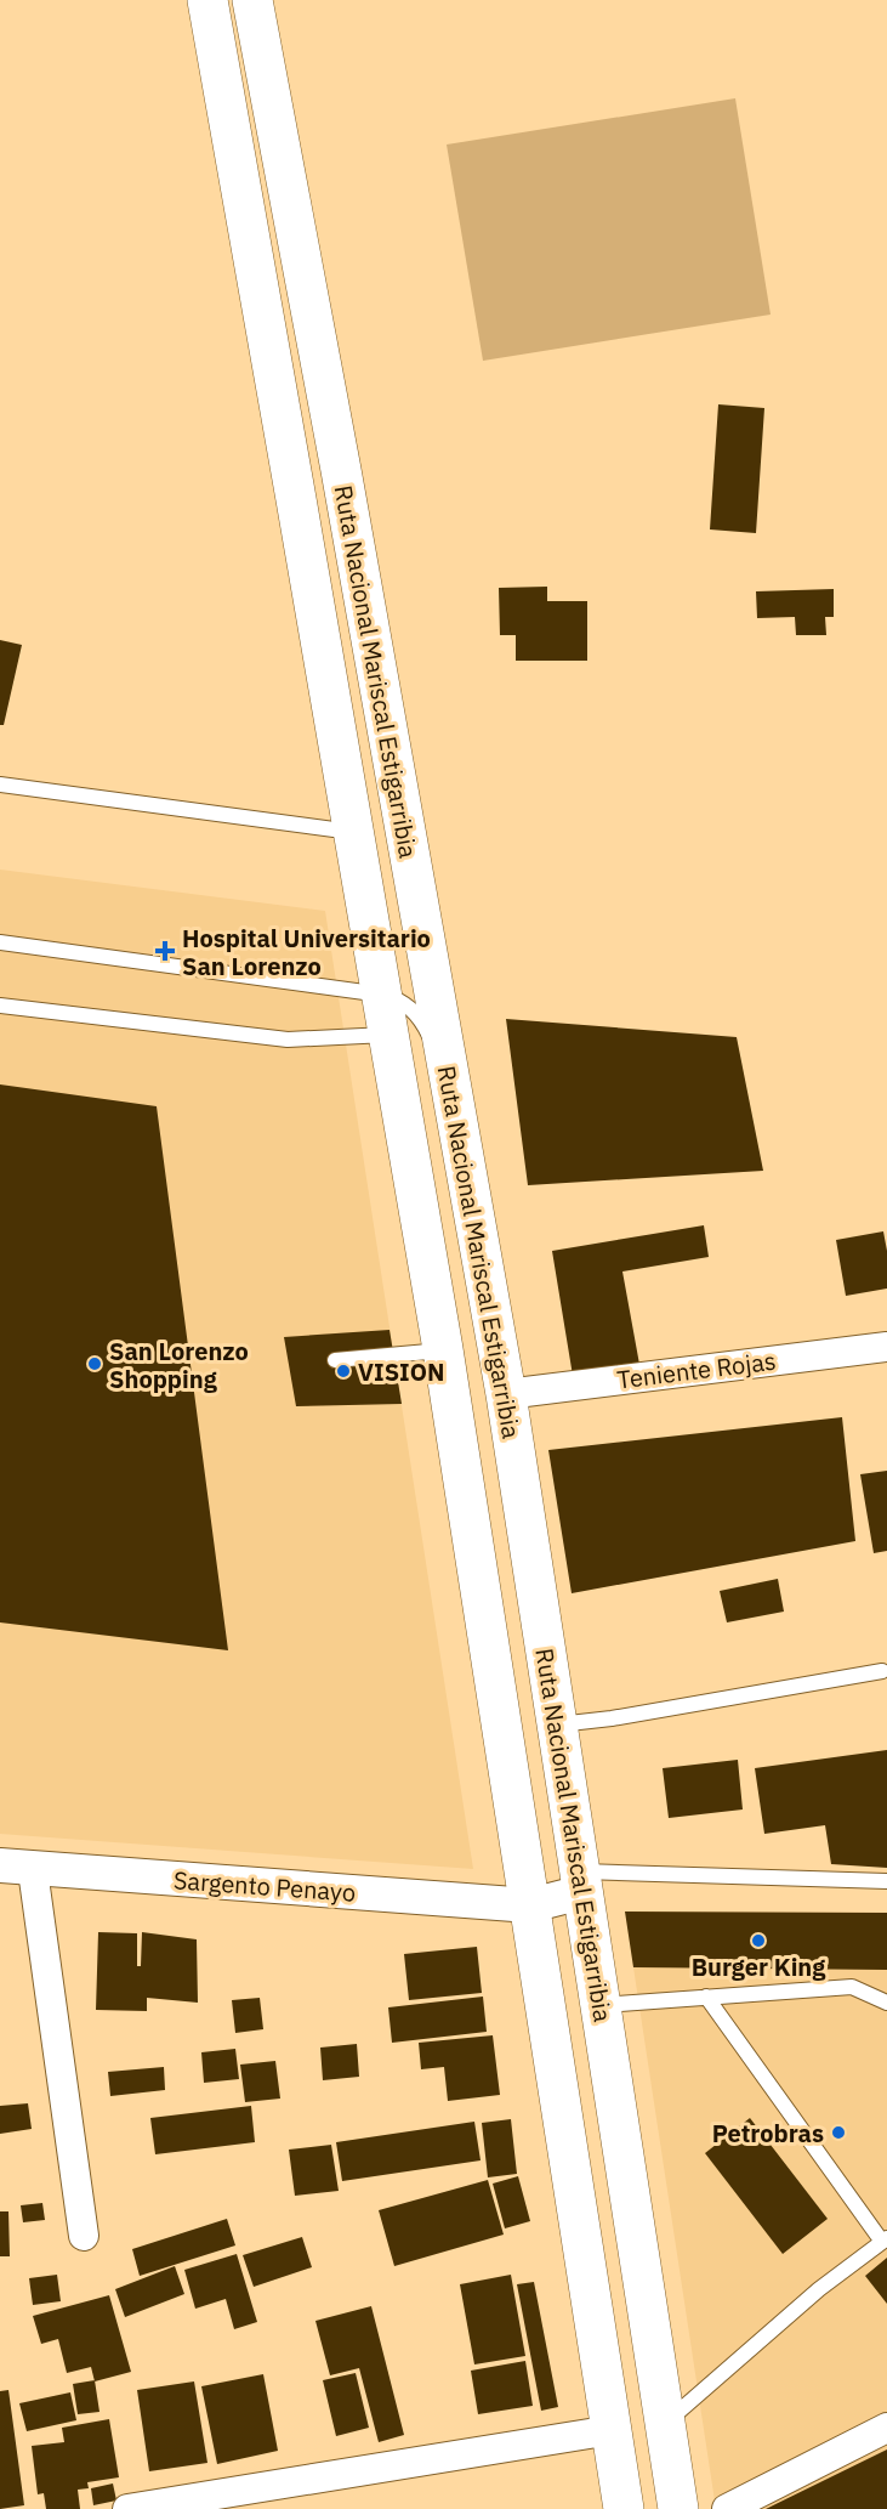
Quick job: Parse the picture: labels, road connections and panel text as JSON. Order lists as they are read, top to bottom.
{
  "streets": {
    "highway": ["Ruta Nacional Mariscal Estigarribia"],
    "street": ["Teniente Rojas", "Sargento Penayo"]
  },
  "crossings": [
    ["Ruta Nacional Mariscal Estigarribia", "Teniente Rojas"],
    ["Ruta Nacional Mariscal Estigarribia", "Sargento Penayo"]
  ],
  "places": {
    "health": ["Hospital Universitario San Lorenzo"],
    "other": [
      "San Lorenzo Shopping",
      "VISION",
      "Burger King",
      "Petrobras"
    ]
  }
}
